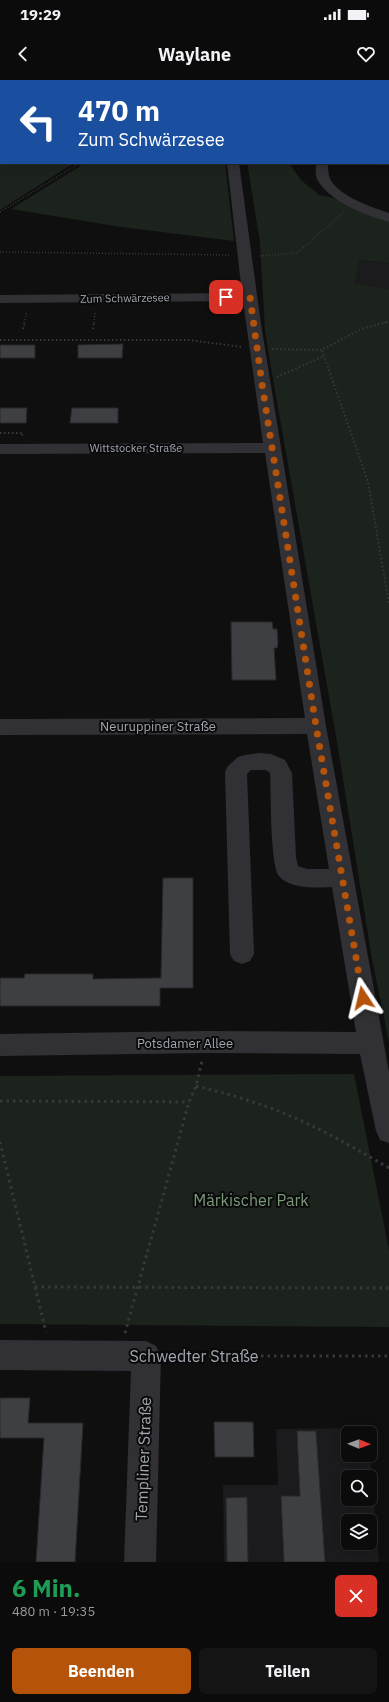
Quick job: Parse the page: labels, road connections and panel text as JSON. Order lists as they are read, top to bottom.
{
  "streets": {
    "street": [
      "Zum Schwärzesee",
      "Wittstocker Straße",
      "Neuruppiner Straße",
      "Potsdamer Allee",
      "Schwedter Straße",
      "Templiner Straße"
    ]
  },
  "crossings": [
    ["Schwedter Straße", "Templiner Straße"]
  ],
  "parks": ["Märkischer Park"],
  "north": "right",
  "page": {
    "status": "19:29",
    "header": "Waylane",
    "turn": ["470 m", "Zum Schwärzesee"],
    "heading": ["6 Min.", "480 m · 19:35"],
    "buttons": ["Beenden", "Teilen"]
  }
}
